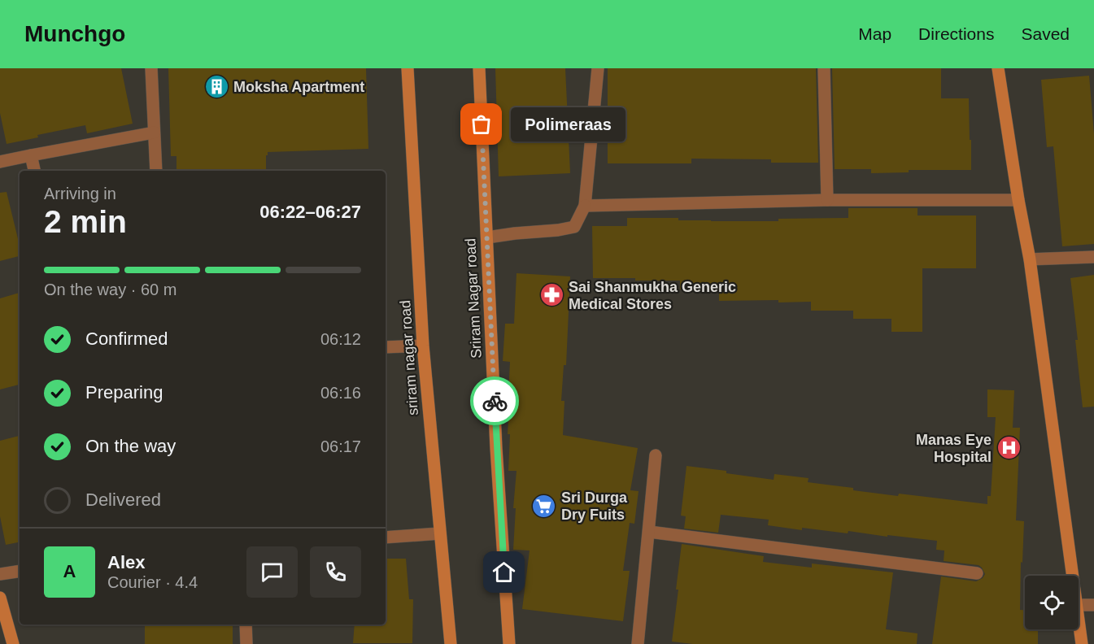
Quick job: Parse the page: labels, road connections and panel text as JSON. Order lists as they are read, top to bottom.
{
  "streets": {
    "main road": ["Sriram Nagar road", "sriram nagar road"]
  },
  "places": {
    "building": ["Moksha Apartment"],
    "other": ["Polimeraas"],
    "pharmacy": ["Sai Shanmukha Generic Medical Stores"],
    "hospital": ["Manas Eye Hospital"],
    "supermarket": ["Sri Durga Dry Fuits"]
  },
  "page": {
    "header": "Munchgo",
    "nav": ["Map", "Directions", "Saved"],
    "bubble": "Polimeraas",
    "heading": ["2 min", "Arriving in", "06:22–06:27"],
    "panel": ["Alex", "Courier · 4.4"],
    "bar": "On the way · 60 m",
    "list": [
      ["Confirmed", "06:12"],
      ["Preparing", "06:16"],
      ["On the way", "06:17"],
      "Delivered"
    ],
    "round": "A"
  }
}
